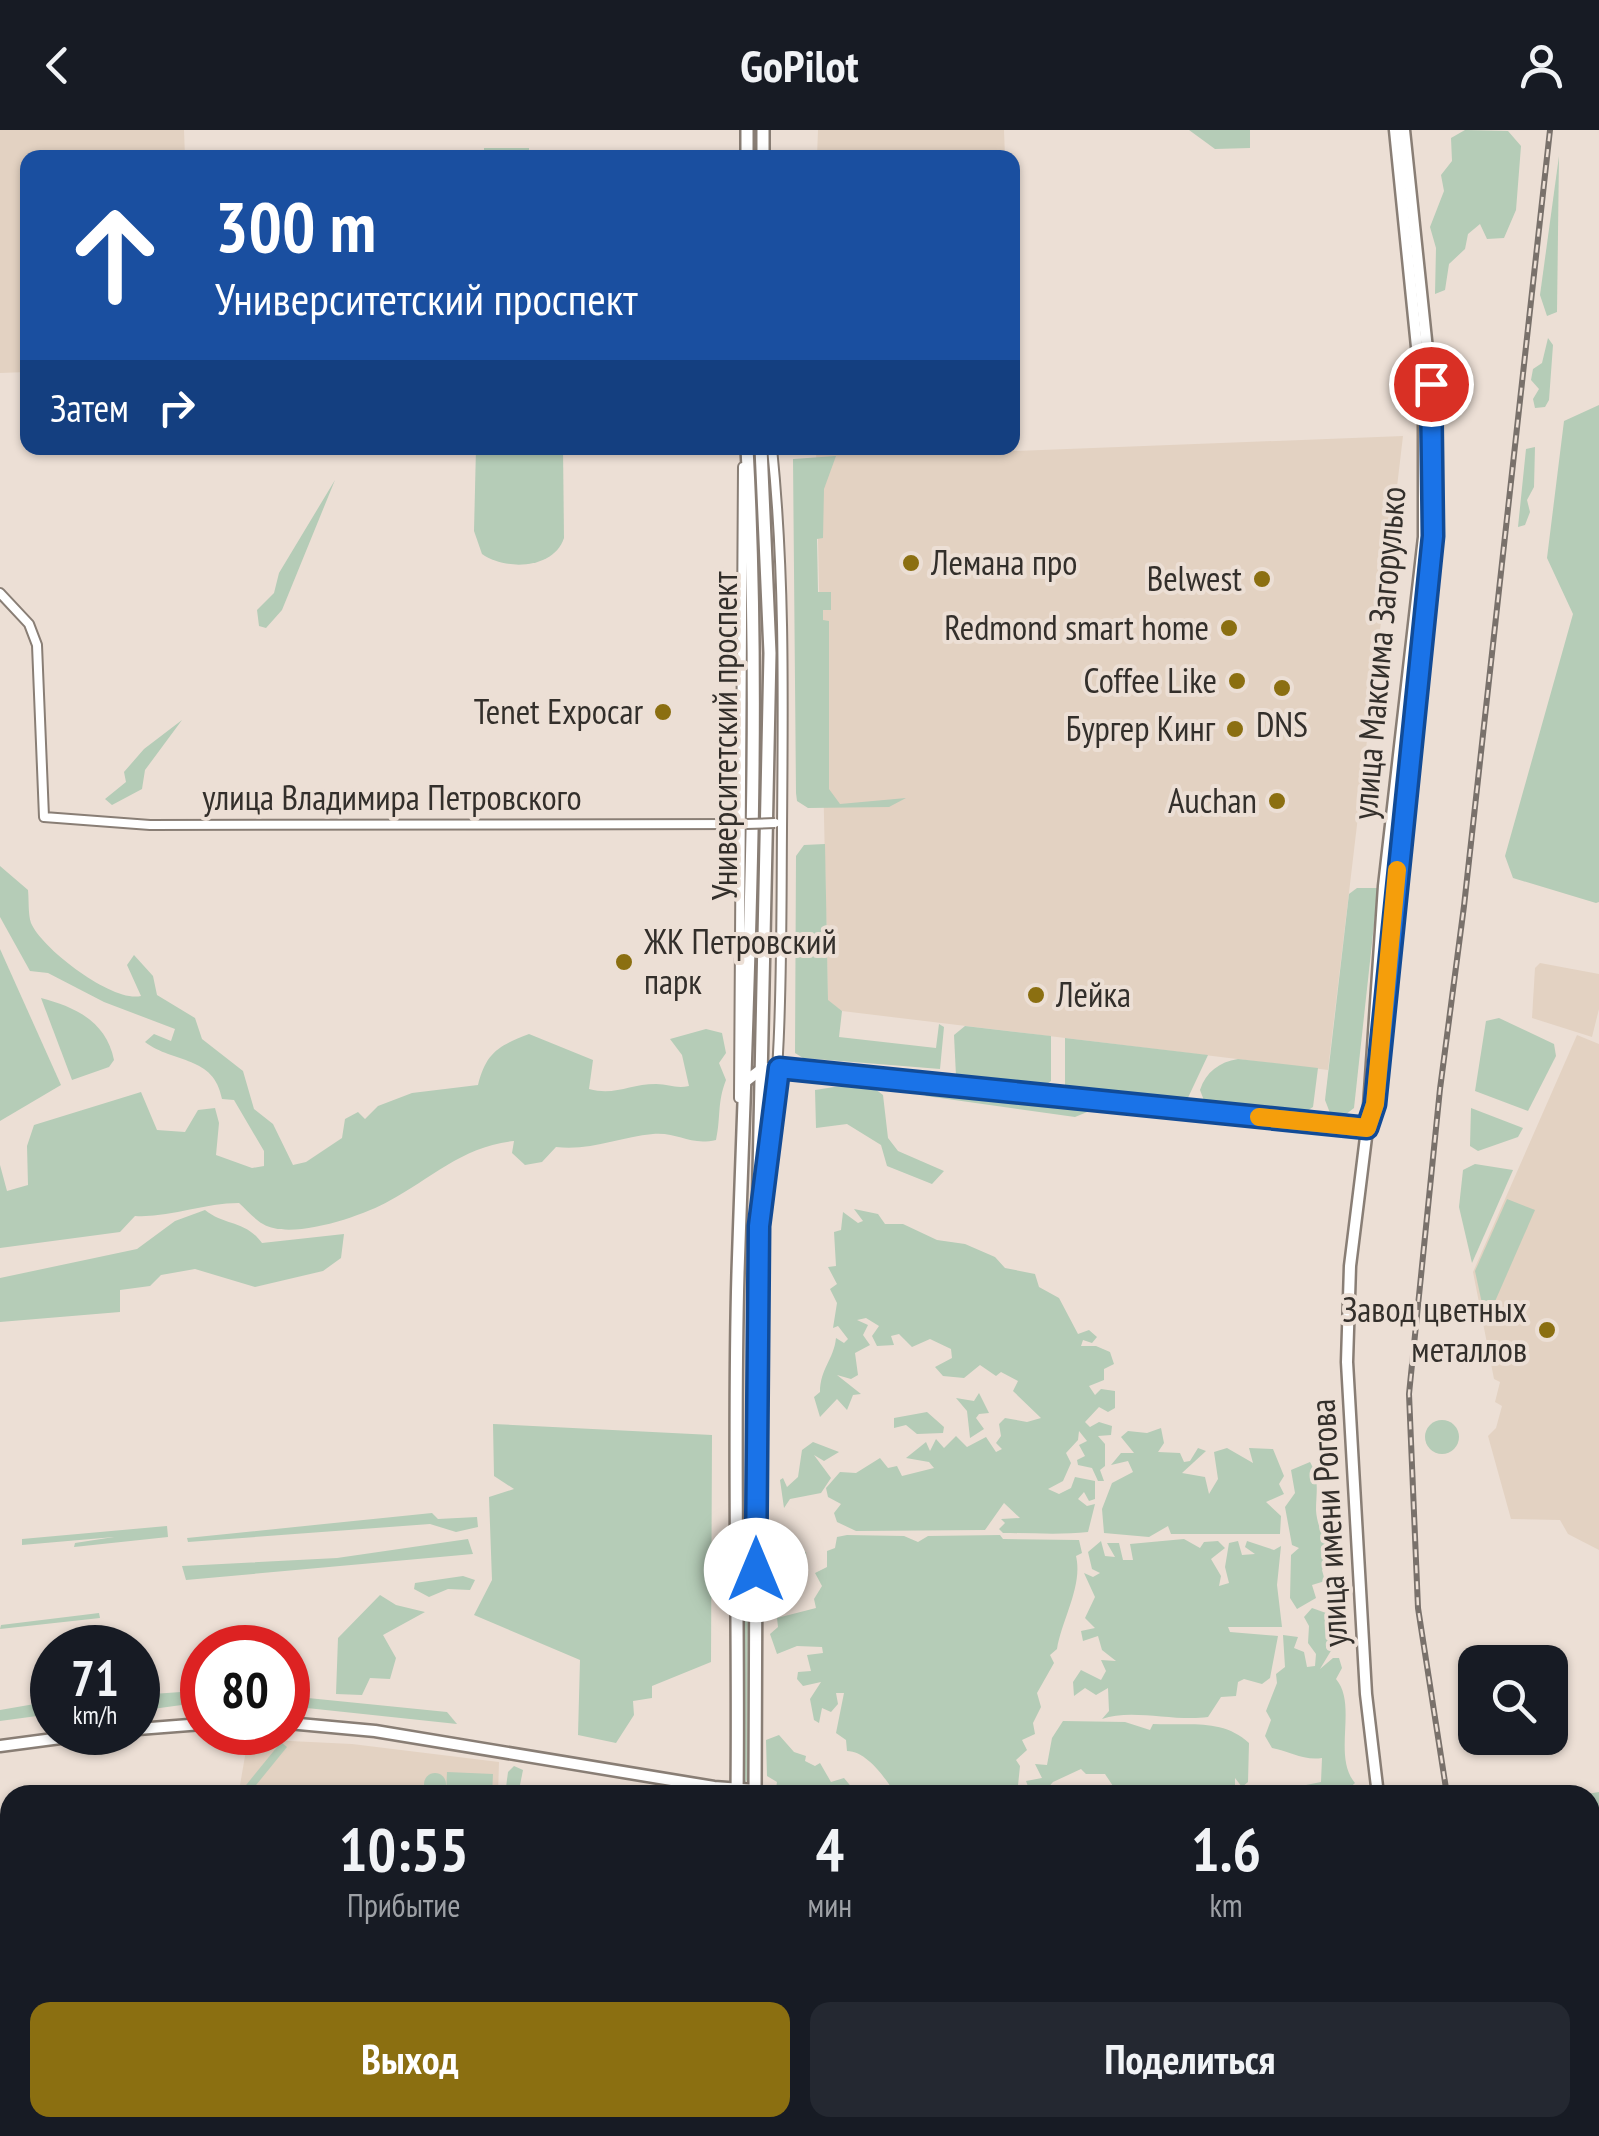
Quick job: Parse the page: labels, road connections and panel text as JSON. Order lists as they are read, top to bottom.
{
  "streets": {
    "highway": ["Университетский проспект"],
    "main road": ["улица Максима Загорулько", "улица имени Рогова"],
    "street": ["улица Владимира Петровского"]
  },
  "crossings": [
    ["улица Максима Загорулько", "улица имени Рогова"],
    ["Университетский проспект", "улица Владимира Петровского"]
  ],
  "places": [
    "Лемана про",
    "Belwest",
    "Redmond smart home",
    "Coffee Like",
    "DNS",
    "Tenet Expocar",
    "Бургер Кинг",
    "Auchan",
    "ЖК Петровский парк",
    "Лейка",
    "Завод цветных металлов"
  ],
  "page": {
    "header": "GoPilot",
    "turn": ["300 m", "Университетский проспект"],
    "then": "Затем",
    "speed": "71 km/h",
    "limit": "80",
    "eta": [
      "10:55",
      "Прибытие",
      "4",
      "мин",
      "1.6",
      "km"
    ],
    "buttons": ["Выход", "Поделиться"]
  }
}
